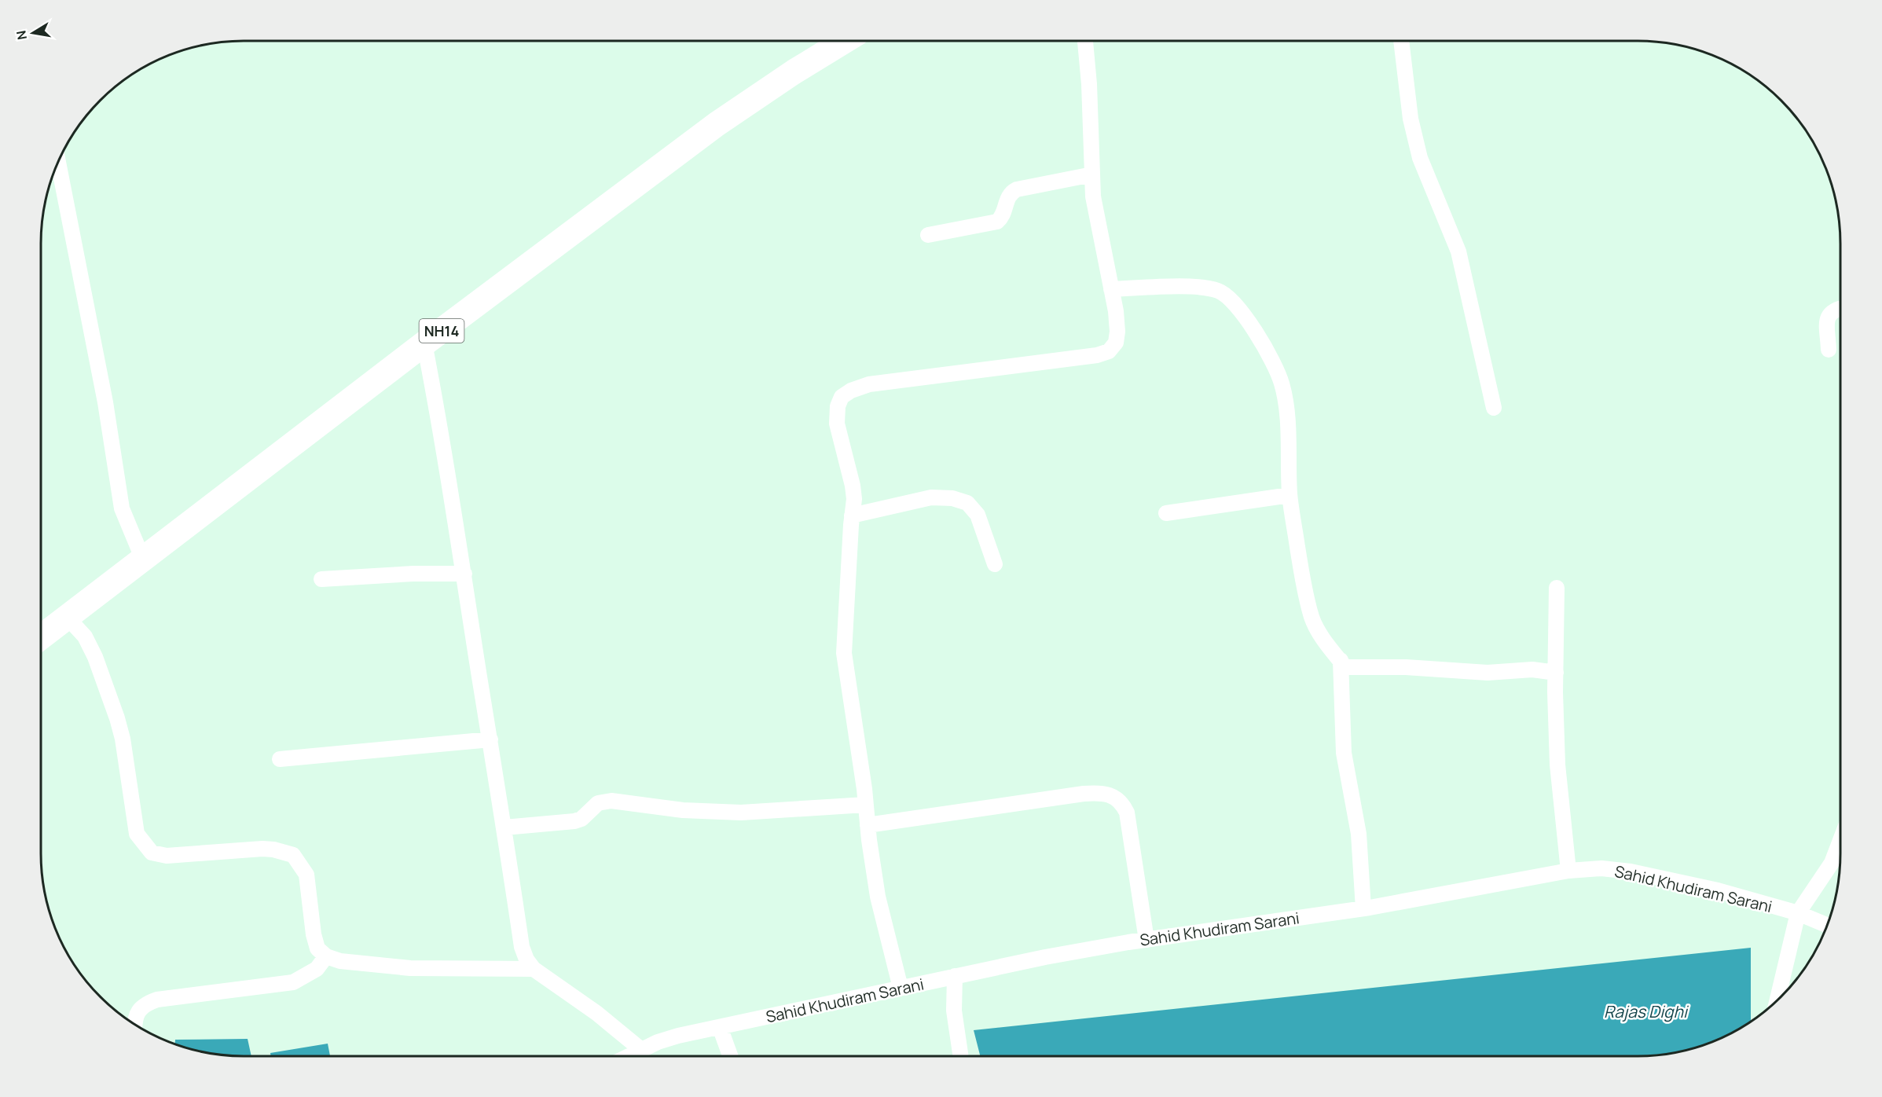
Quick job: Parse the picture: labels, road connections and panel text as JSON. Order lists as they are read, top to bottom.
{
  "streets": {
    "highway": ["NH14"],
    "street": ["Sahid Khudiram Sarani"]
  },
  "water": ["Rajas Dighi"],
  "north": "left"
}
